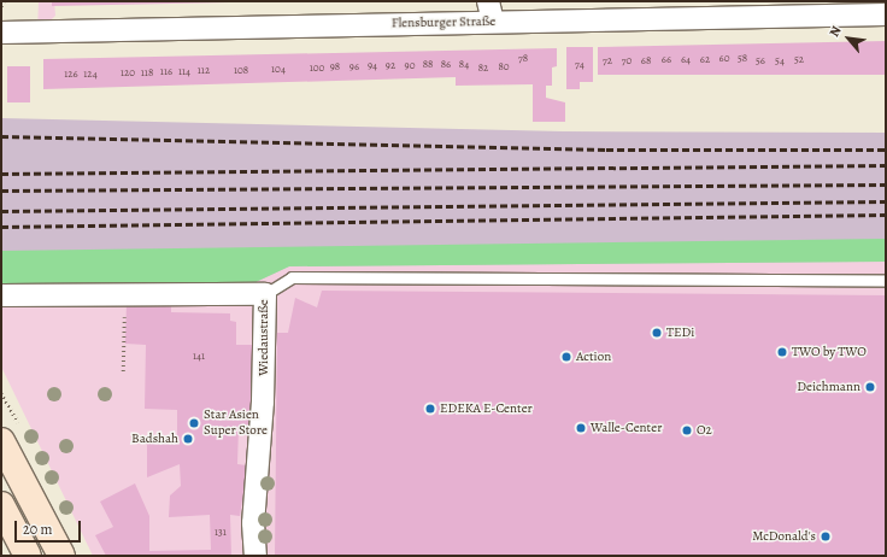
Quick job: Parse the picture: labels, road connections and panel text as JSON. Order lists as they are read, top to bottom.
{
  "streets": {
    "street": ["Flensburger Straße", "Wiedaustraße"]
  },
  "places": [
    "TEDi",
    "TWO by TWO",
    "Action",
    "Deichmann",
    "EDEKA E-Center",
    "Star Asien Super Store",
    "Walle-Center",
    "O2",
    "Badshah",
    "McDonald's"
  ],
  "house_numbers": [
    "78",
    "60",
    "58",
    "66",
    "64",
    "62",
    "52",
    "72",
    "70",
    "68",
    "56",
    "54",
    "88",
    "86",
    "84",
    "74",
    "94",
    "92",
    "90",
    "98",
    "96",
    "80",
    "100",
    "82",
    "104",
    "112",
    "108",
    "116",
    "114",
    "120",
    "118",
    "126",
    "124",
    "141",
    "131"
  ],
  "scale_bar": "20 m",
  "north": "top left"
}
